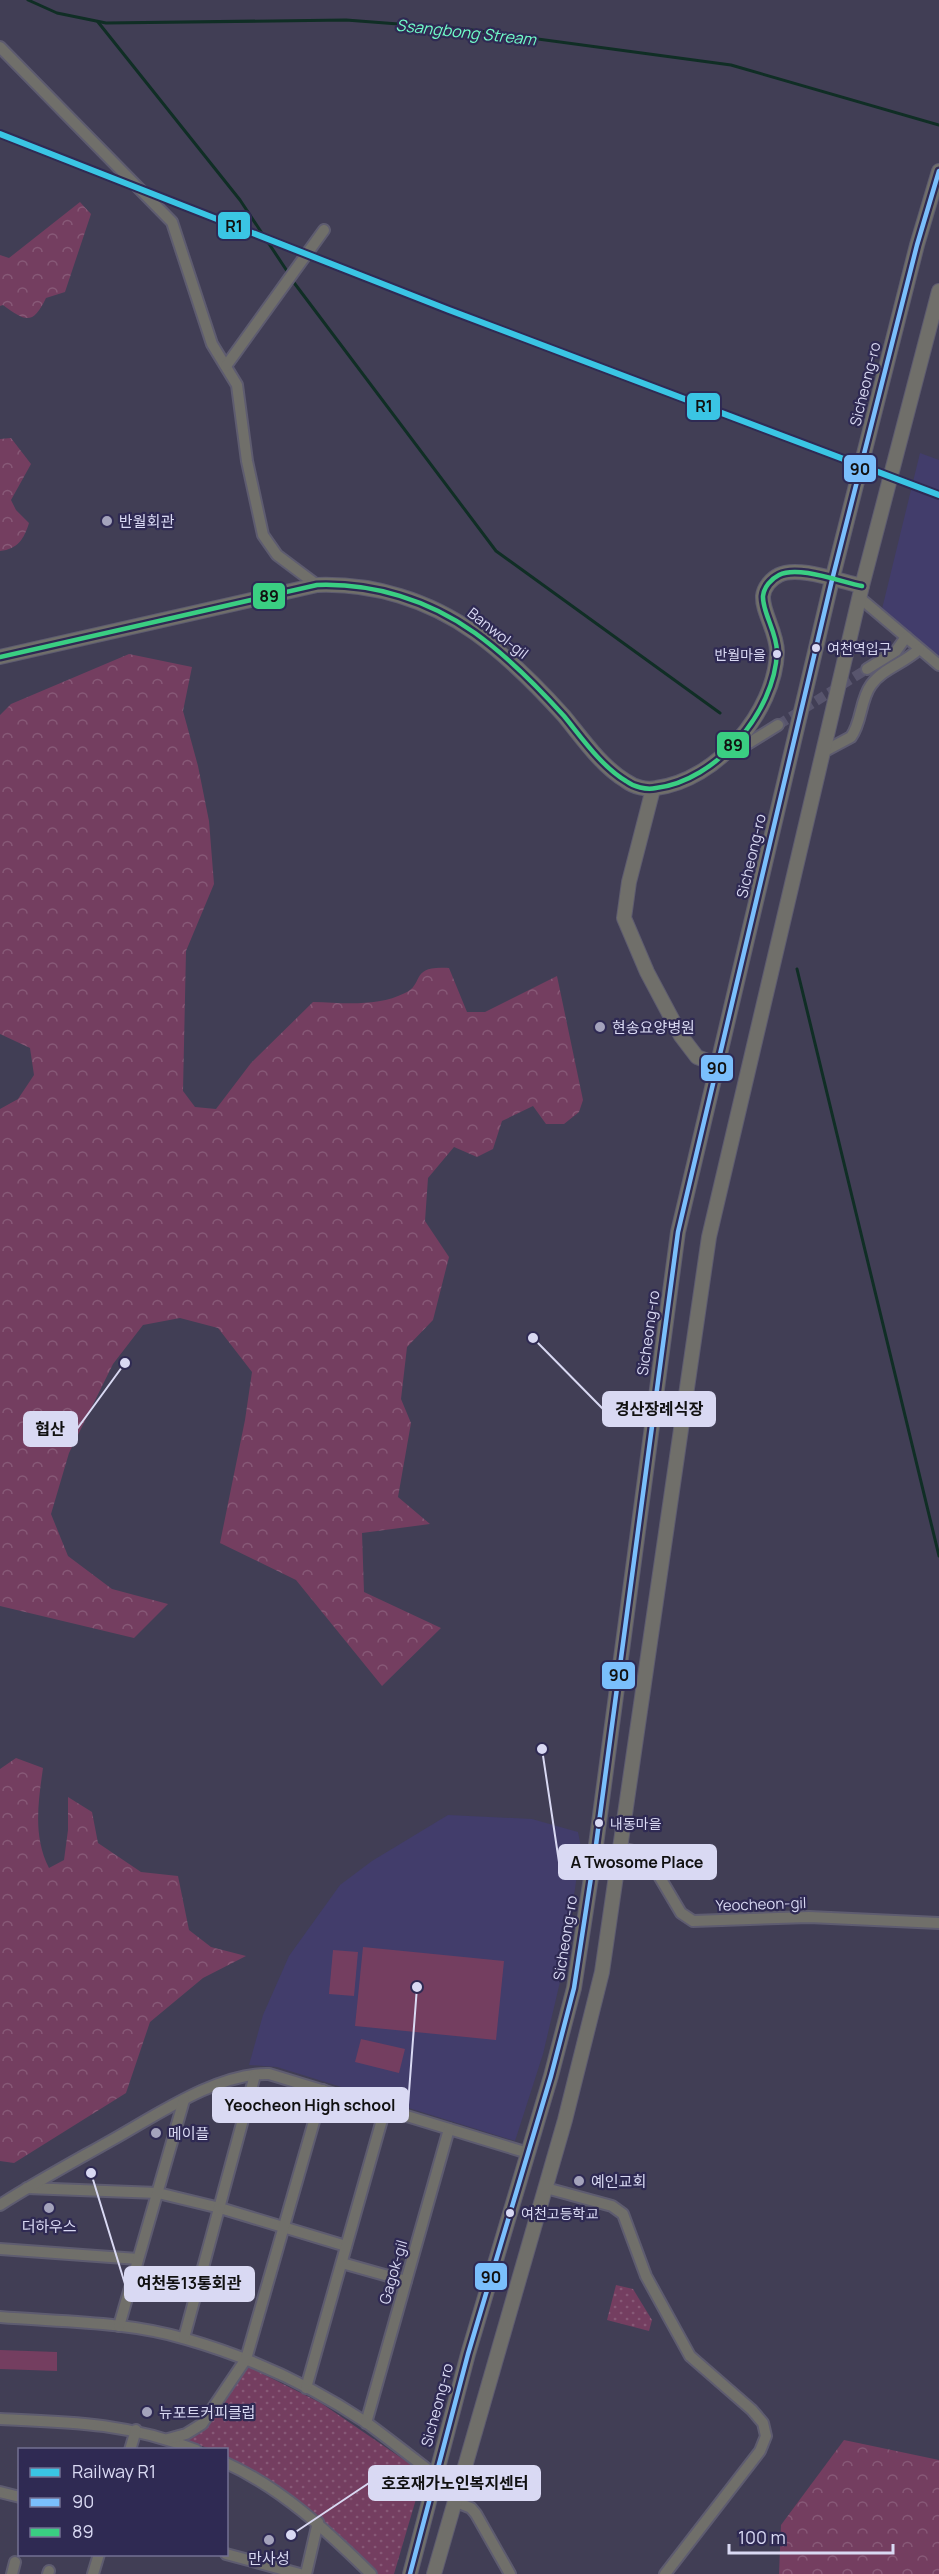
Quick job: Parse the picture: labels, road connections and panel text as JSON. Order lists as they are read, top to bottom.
{
  "streets": {
    "street": [
      "Sicheong-ro",
      "Banwol-gil",
      "Yeocheon-gil",
      "Gagok-gil"
    ]
  },
  "water": ["Ssangbong Stream"],
  "places": [
    "반월회관",
    "여천역입구",
    "반월마을",
    "현송요양병원",
    "경산장례식장",
    "협산",
    "A Twosome Place",
    "내동마을",
    "Yeocheon High school",
    "메이플",
    "여천동13통회관",
    "예인교회",
    "더하우스",
    "여천고등학교",
    "뉴포트커피클럽",
    "호호재가노인복지센터",
    "만사성"
  ],
  "lines": ["rail line R1", "transit line 90", "transit line 89"],
  "legend": ["Railway R1", "90", "89"],
  "scale_bar": "100 m"
}
